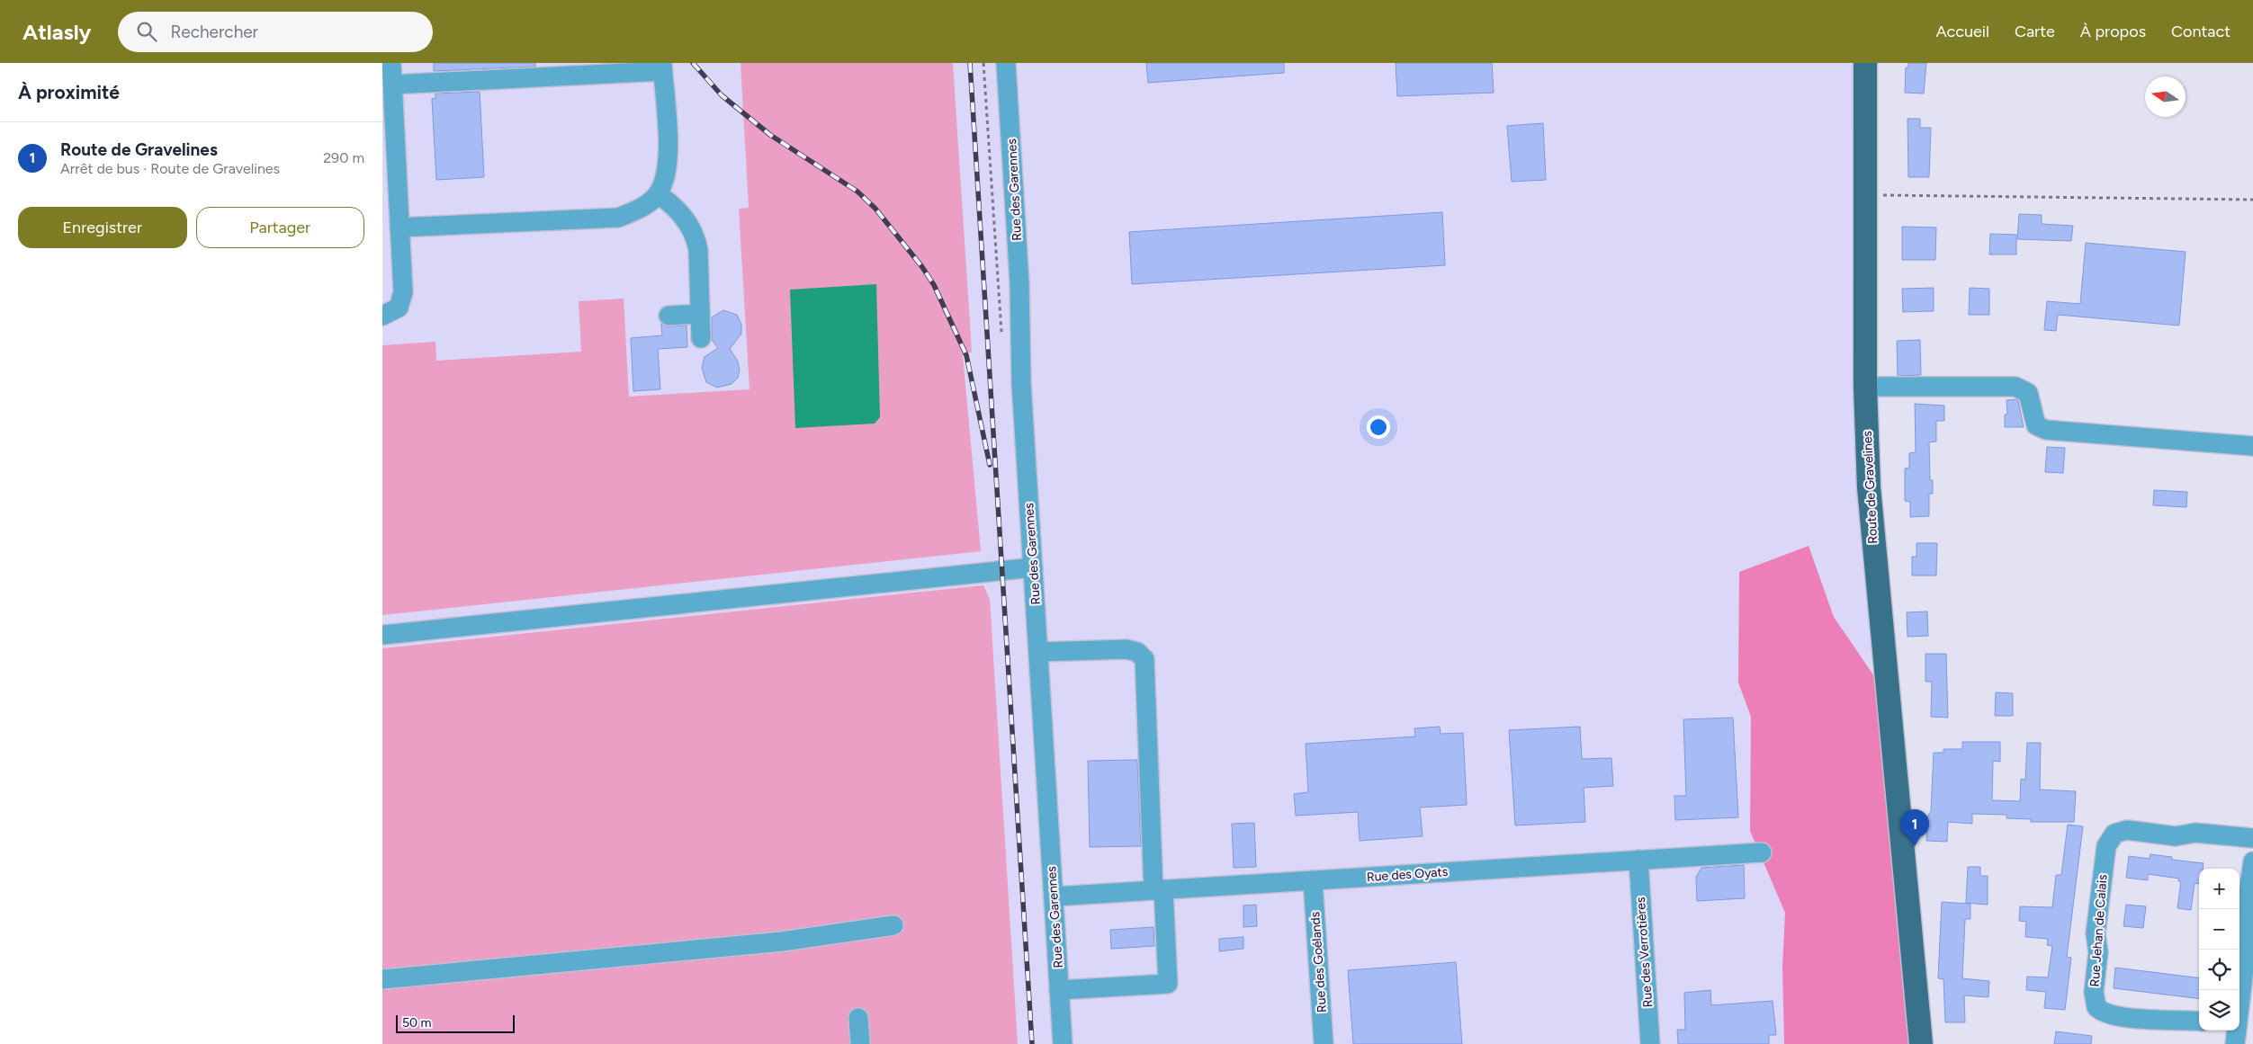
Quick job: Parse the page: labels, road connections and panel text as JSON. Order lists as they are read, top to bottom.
{
  "streets": {
    "main road": ["Route de Gravelines"],
    "street": [
      "Rue des Garennes",
      "Rue des Oyats",
      "Rue Jehan de Calais",
      "Rue des Verrotières",
      "Rue des Goélands"
    ]
  },
  "crossings": [
    ["Rue des Garennes", "Rue des Oyats"],
    ["Rue des Oyats", "Rue des Verrotières"],
    ["Rue des Oyats", "Rue des Goélands"]
  ],
  "scale_bar": "50 m",
  "north": "left",
  "page": {
    "header": "Atlasly",
    "search": "Rechercher",
    "nav": [
      "Accueil",
      "Carte",
      "À propos",
      "Contact"
    ],
    "heading": "À proximité",
    "list": [
      {
        "mark": "1",
        "name": "Route de Gravelines",
        "note": "Arrêt de bus · Route de Gravelines",
        "value": "290 m"
      }
    ],
    "buttons": ["Enregistrer", "Partager"],
    "pins": "1",
    "map_buttons": ["+", "−"],
    "scale": "50 m"
  }
}
